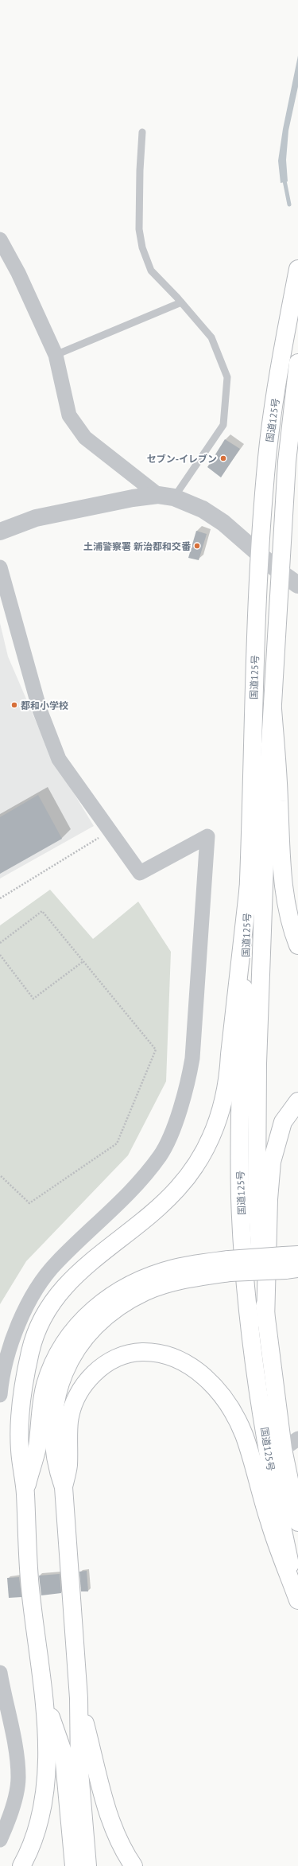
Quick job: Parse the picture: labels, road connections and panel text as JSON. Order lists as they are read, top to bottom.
{
  "streets": {
    "highway": ["国道125号"]
  },
  "places": ["セブン-イレブン", "土浦警察署 新治都和交番", "都和小学校"]
}
